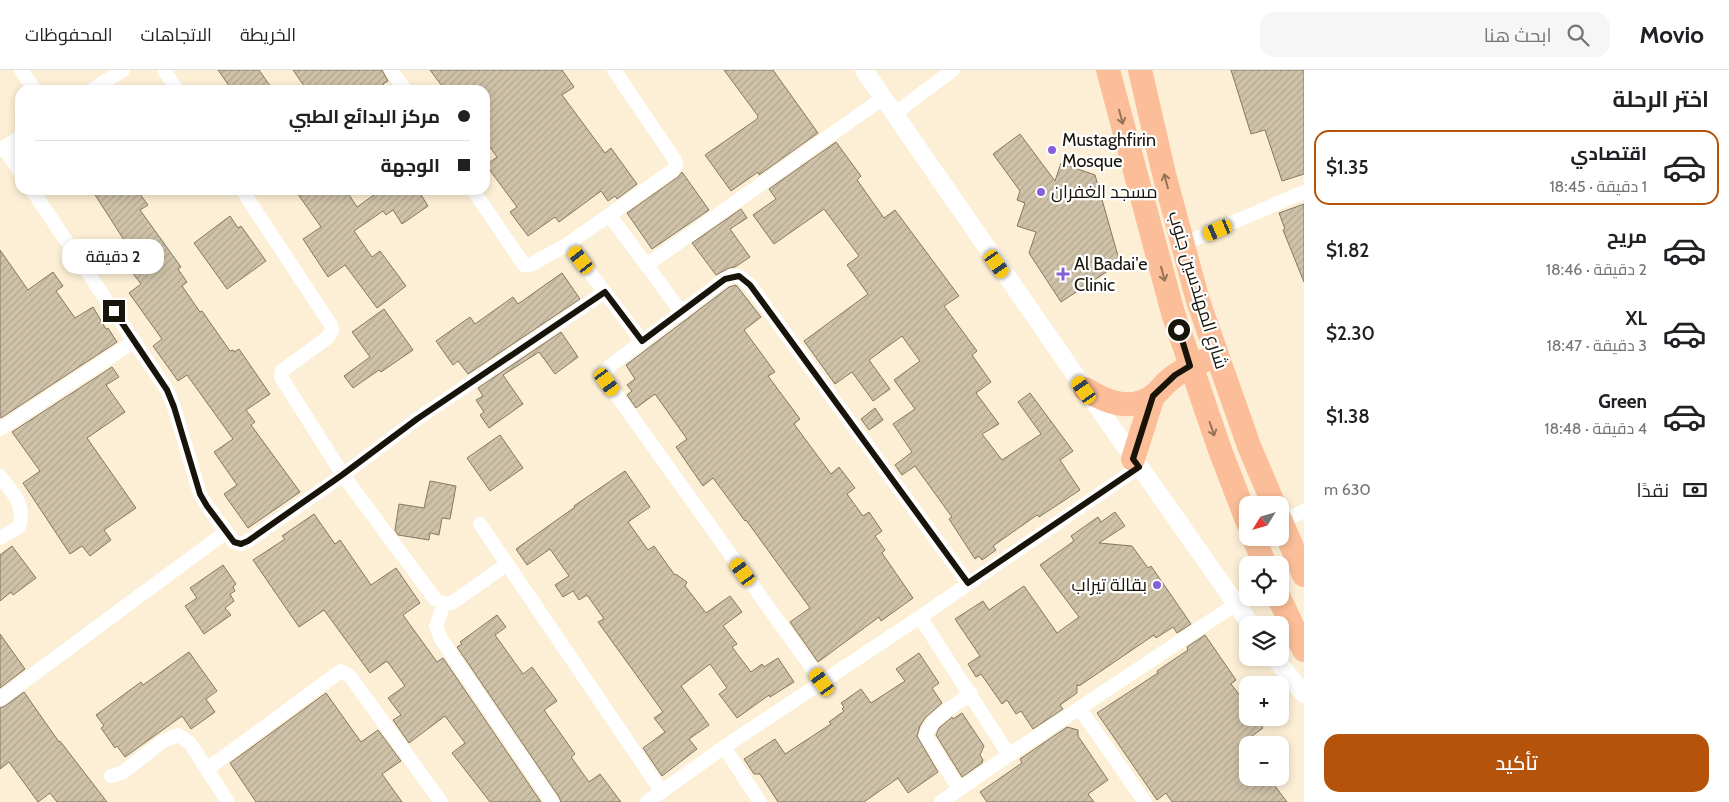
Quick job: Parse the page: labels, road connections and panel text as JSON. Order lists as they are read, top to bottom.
{
  "streets": {
    "highway": ["شارع المهندسين جنوب"]
  },
  "places": {
    "other": ["Mustaghfirin Mosque", "مسجد الغفران", "بقالة تيراب"],
    "health": ["Al Badai'e Clinic"]
  },
  "north": "bottom left",
  "page": {
    "header": "Movio",
    "search": "ابحث هنا",
    "nav": ["الخريطة", "الاتجاهات", "المحفوظات"],
    "heading": "اختر الرحلة",
    "banner": ["مركز البدائع الطبي", "الوجهة"],
    "list": [
      {
        "name": "اقتصادي",
        "note": "1 دقيقة · 18:45",
        "value": "$1.35"
      },
      {
        "name": "مريح",
        "note": "2 دقيقة · 18:46",
        "value": "$1.82"
      },
      {
        "name": "XL",
        "note": "3 دقيقة · 18:47",
        "value": "$2.30"
      },
      {
        "name": "Green",
        "note": "4 دقيقة · 18:48",
        "value": "$1.38"
      }
    ],
    "bubble": "2 دقيقة",
    "pay": ["نقدًا", "630 m"],
    "map_buttons": ["+", "−"],
    "buttons": "تأكيد"
  }
}
